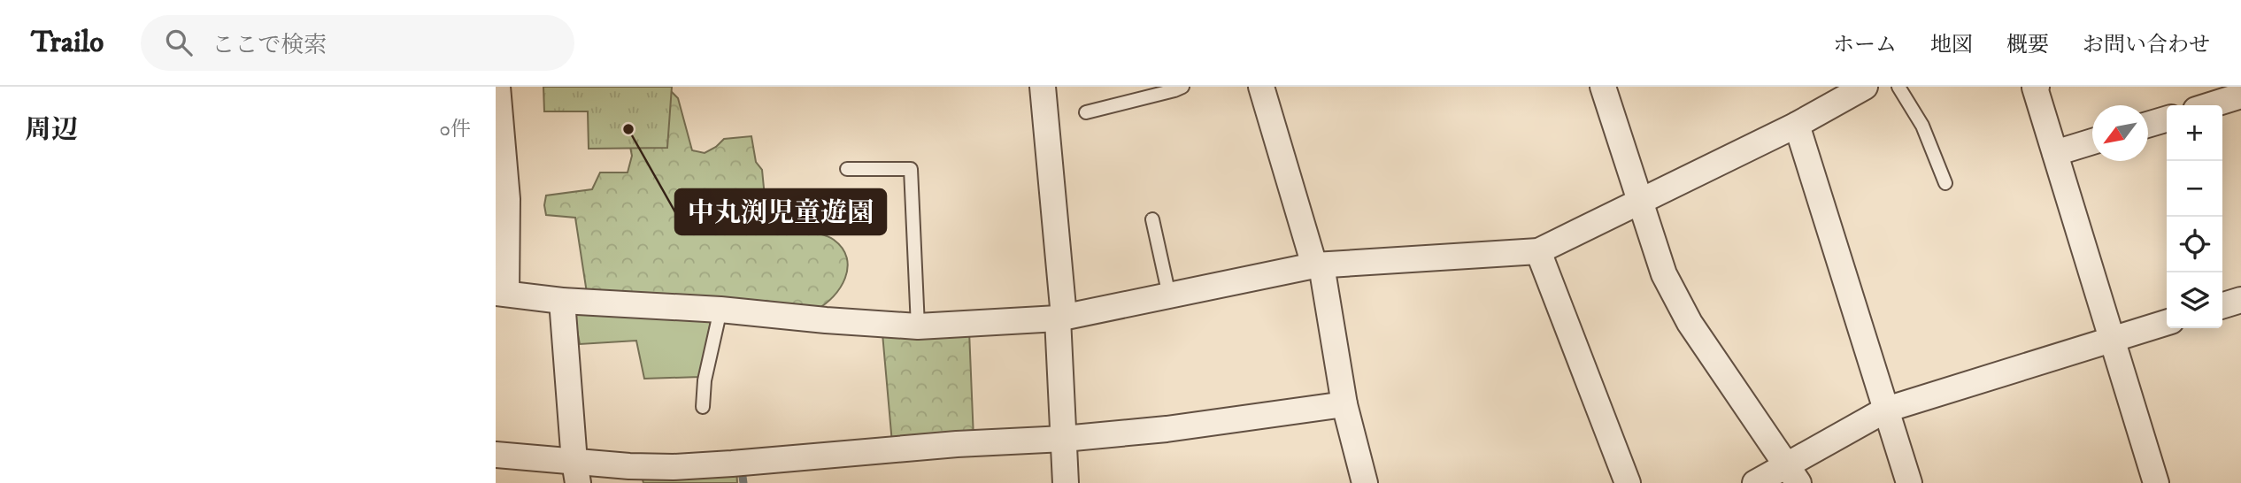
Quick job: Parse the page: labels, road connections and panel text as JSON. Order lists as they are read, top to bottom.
{
  "places": ["中丸渕児童遊園"],
  "north": "bottom left",
  "page": {
    "header": "Trailo",
    "search": "ここで検索",
    "nav": [
      "ホーム",
      "地図",
      "概要",
      "お問い合わせ"
    ],
    "heading": ["周辺", "0件"],
    "map_buttons": ["+", "−"]
  }
}
